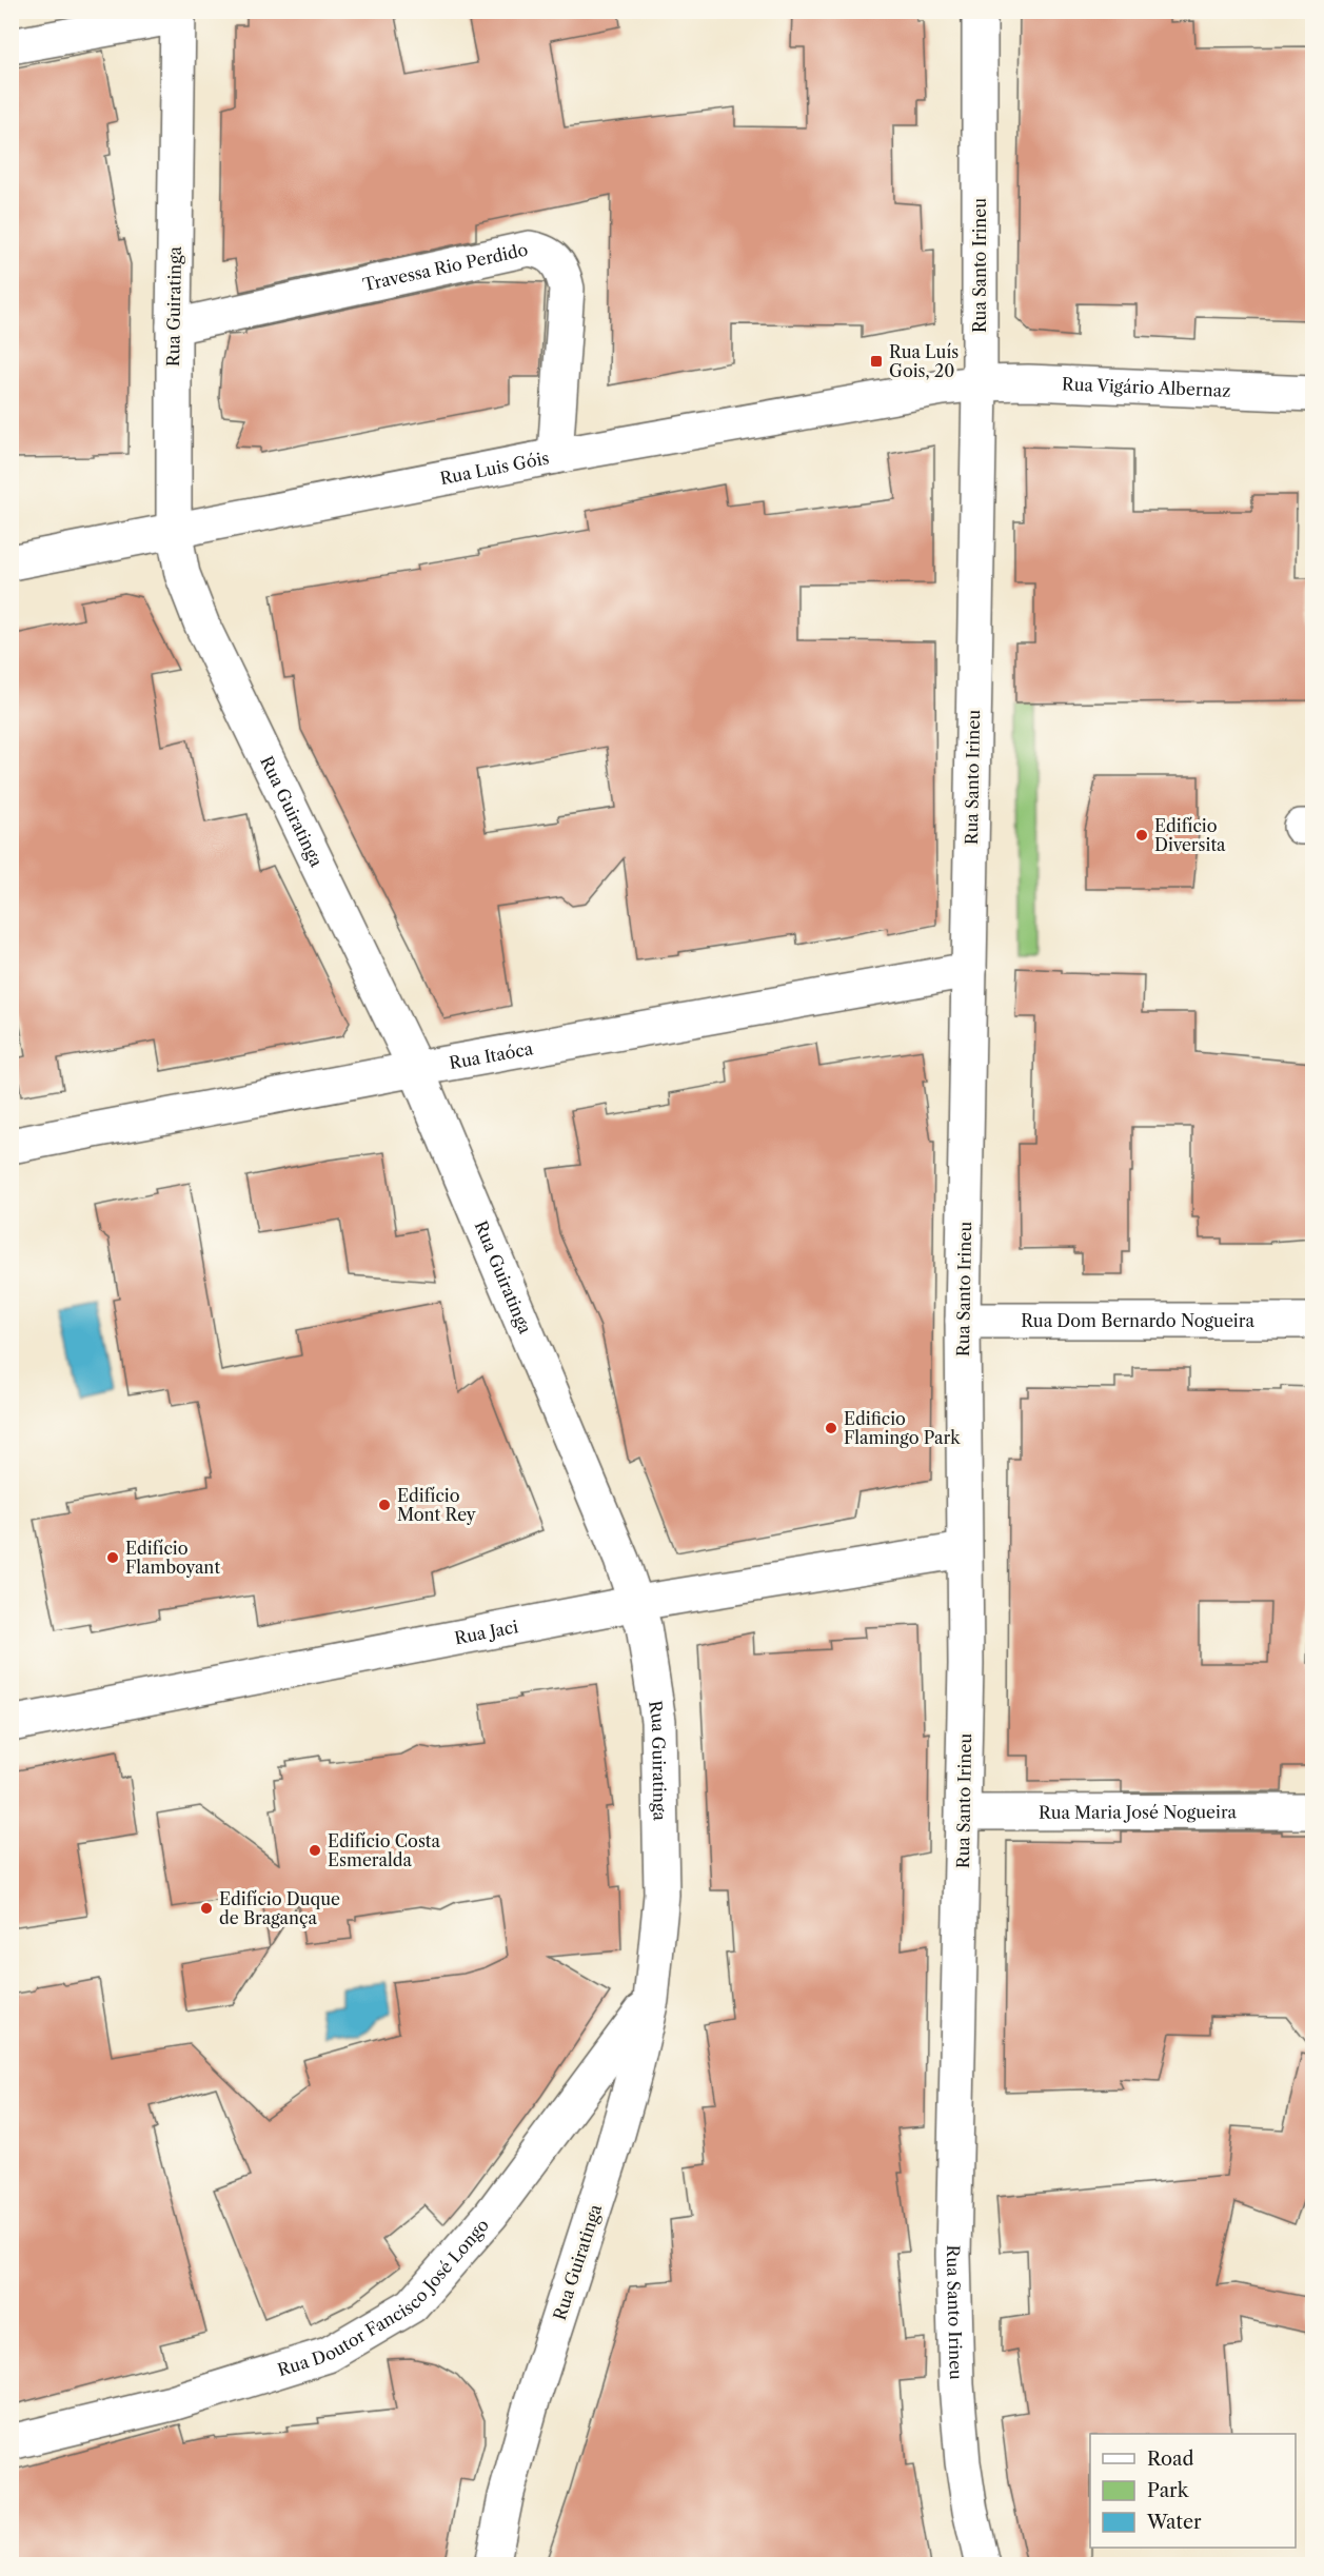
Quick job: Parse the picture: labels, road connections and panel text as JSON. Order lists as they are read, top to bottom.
{
  "streets": {
    "street": [
      "Rua Santo Irineu",
      "Travessa Rio Perdido",
      "Rua Guiratinga",
      "Rua Vigário Albernaz",
      "Rua Luis Góis",
      "Rua Itaóca",
      "Rua Dom Bernardo Nogueira",
      "Rua Jaci",
      "Rua Maria José Nogueira",
      "Rua Doutor Fancisco José Longo"
    ]
  },
  "crossings": [
    ["Rua Santo Irineu", "Rua Vigário Albernaz"],
    ["Rua Santo Irineu", "Rua Luis Góis"],
    ["Rua Santo Irineu", "Rua Itaóca"],
    ["Rua Santo Irineu", "Rua Dom Bernardo Nogueira"],
    ["Rua Santo Irineu", "Rua Jaci"],
    ["Rua Santo Irineu", "Rua Maria José Nogueira"],
    ["Travessa Rio Perdido", "Rua Guiratinga"],
    ["Travessa Rio Perdido", "Rua Luis Góis"],
    ["Rua Guiratinga", "Rua Luis Góis"],
    ["Rua Guiratinga", "Rua Itaóca"],
    ["Rua Guiratinga", "Rua Jaci"],
    ["Rua Guiratinga", "Rua Doutor Fancisco José Longo"],
    ["Rua Vigário Albernaz", "Rua Luis Góis"]
  ],
  "places": {
    "transit": ["Rua Luís Gois, 20"],
    "other": [
      "Edifício Diversita",
      "Edificio Flamingo Park",
      "Edifício Mont Rey",
      "Edifício Flamboyant",
      "Edifício Costa Esmeralda",
      "Edifício Duque de Bragança"
    ]
  },
  "legend": ["Road", "Park", "Water"]
}
